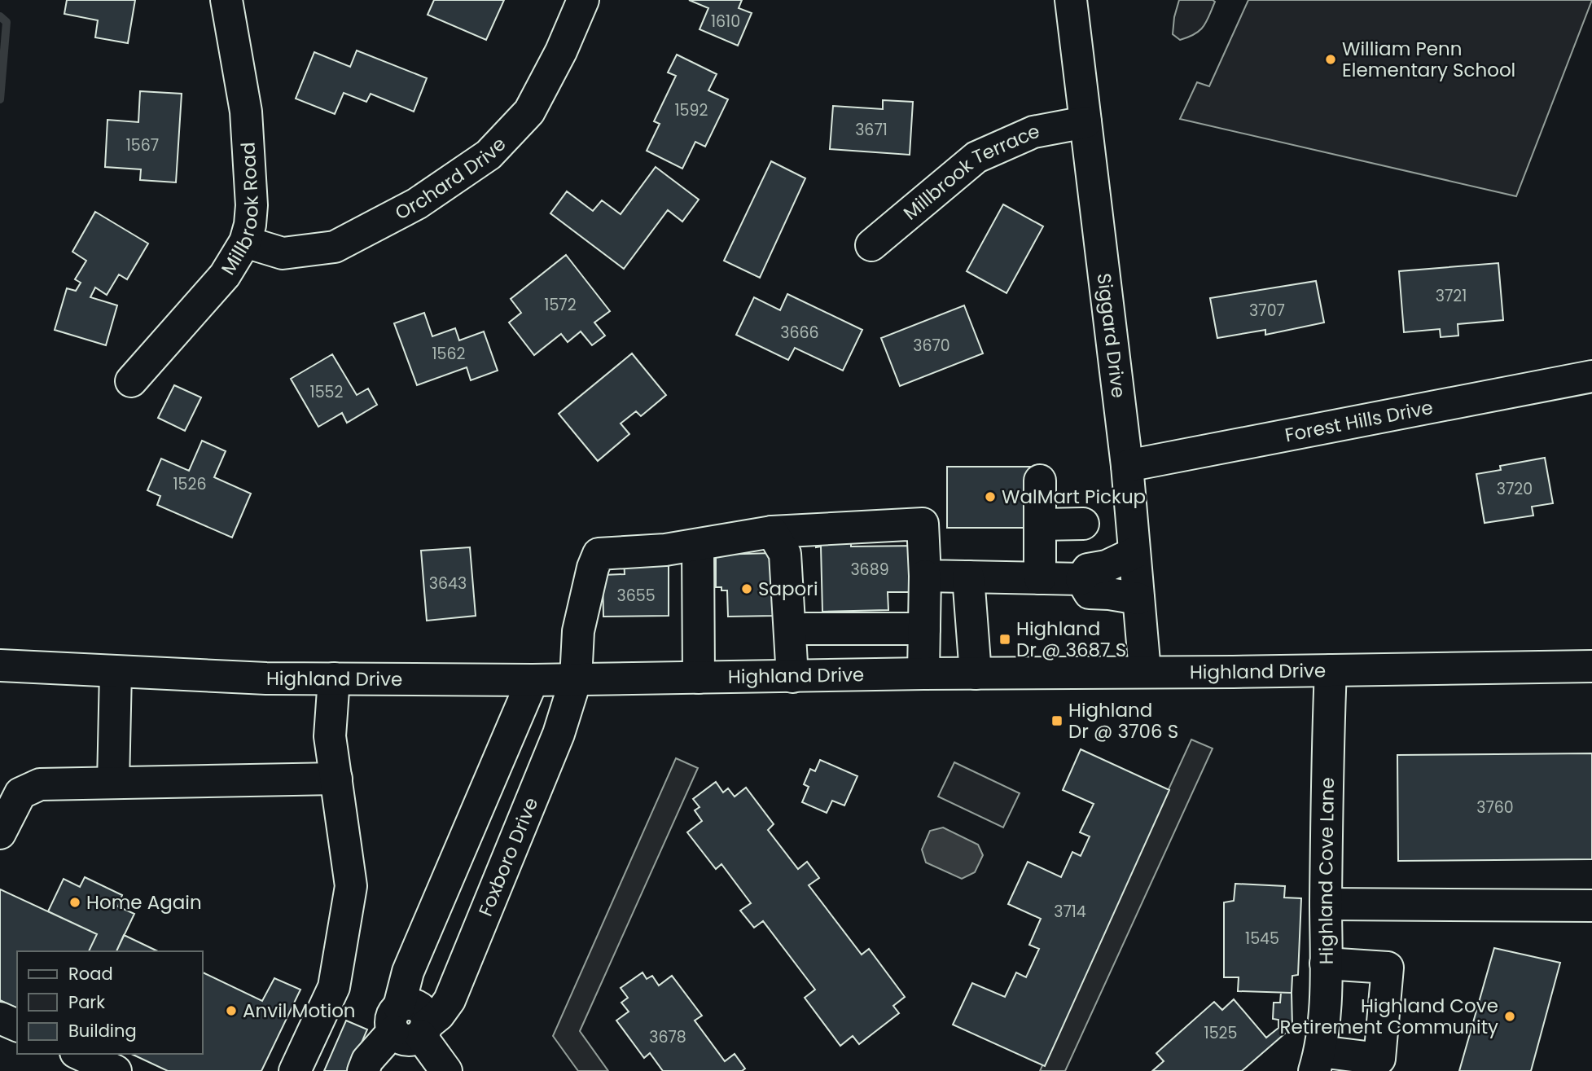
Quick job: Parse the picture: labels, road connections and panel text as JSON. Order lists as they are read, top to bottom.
{
  "streets": {
    "street": [
      "Millbrook Terrace",
      "Orchard Drive",
      "Millbrook Road",
      "Siggard Drive",
      "Forest Hills Drive",
      "Highland Drive",
      "Foxboro Drive",
      "Highland Cove Lane"
    ]
  },
  "crossings": [
    ["Millbrook Terrace", "Siggard Drive"],
    ["Orchard Drive", "Millbrook Road"],
    ["Siggard Drive", "Forest Hills Drive"],
    ["Siggard Drive", "Highland Drive"],
    ["Highland Drive", "Foxboro Drive"],
    ["Highland Drive", "Highland Cove Lane"]
  ],
  "places": {
    "other": [
      "William Penn Elementary School",
      "WalMart Pickup",
      "Sapori",
      "Home Again",
      "Anvil Motion",
      "Highland Cove Retirement Community"
    ],
    "transit": ["Highland Dr @ 3687 S", "Highland Dr @ 3706 S"]
  },
  "house_numbers": [
    "1610",
    "1592",
    "3671",
    "1567",
    "3721",
    "1572",
    "3707",
    "3666",
    "3670",
    "1562",
    "1552",
    "1526",
    "3720",
    "3689",
    "3643",
    "3655",
    "3760",
    "3714",
    "1545",
    "1525",
    "3678"
  ],
  "legend": ["Road", "Park", "Building"]
}
